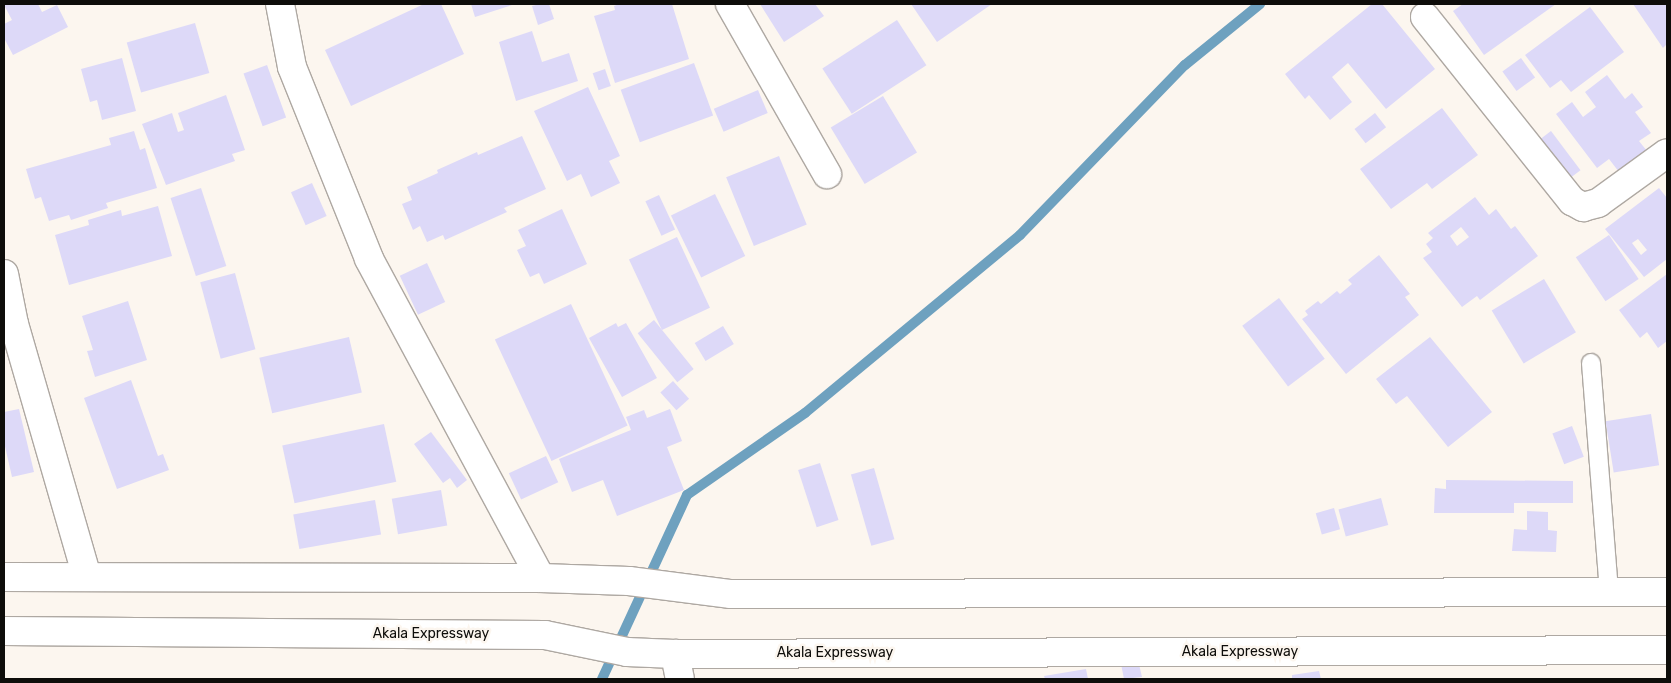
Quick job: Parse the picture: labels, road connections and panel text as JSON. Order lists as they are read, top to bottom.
{
  "streets": {
    "main road": ["Akala Expressway"]
  }
}
